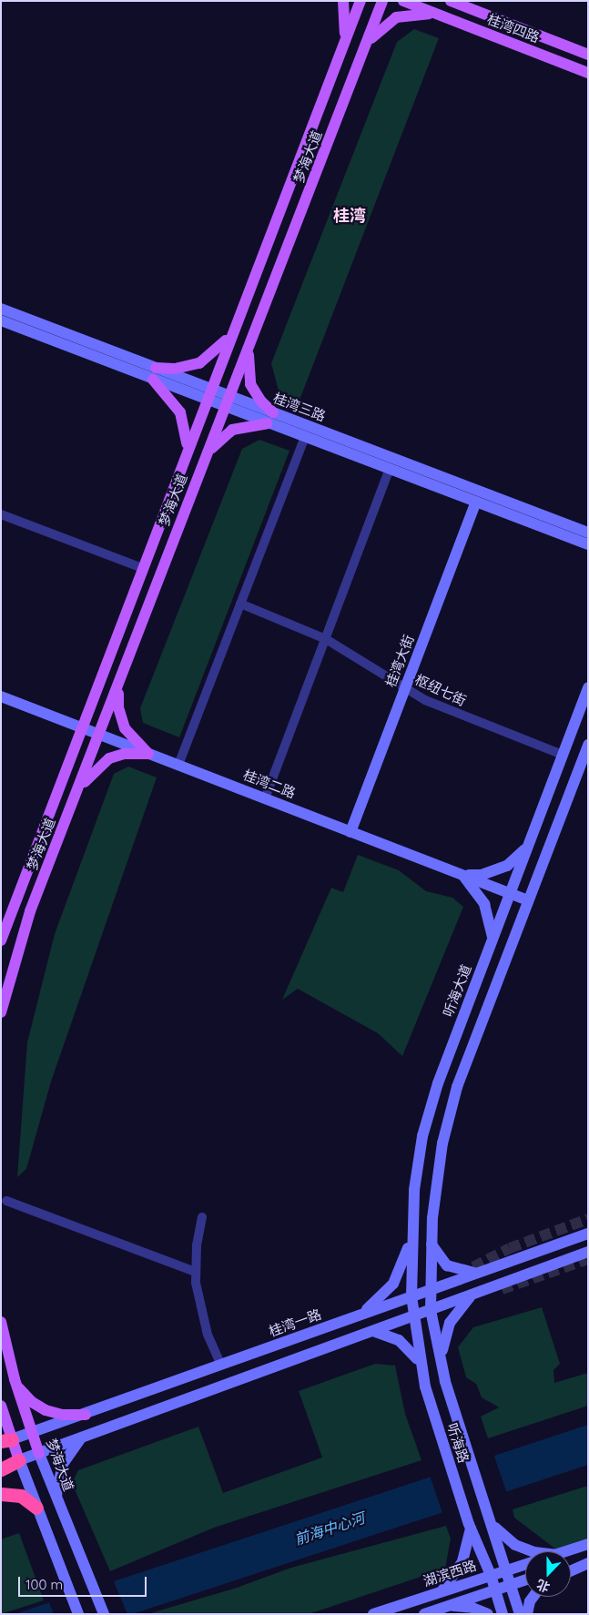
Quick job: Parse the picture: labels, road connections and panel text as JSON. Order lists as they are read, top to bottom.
{
  "streets": {
    "main road": [
      "桂湾四路",
      "梦海大道",
      "桂湾三路",
      "桂湾大街",
      "桂湾二路",
      "听海大道",
      "桂湾一路",
      "听海路",
      "湖滨西路"
    ],
    "street": ["枢纽七街"]
  },
  "crossings": [
    ["梦海大道", "桂湾三路"],
    ["梦海大道", "桂湾二路"],
    ["梦海大道", "桂湾一路"],
    ["桂湾三路", "桂湾大街"],
    ["桂湾大街", "枢纽七街"],
    ["桂湾大街", "桂湾二路"],
    ["枢纽七街", "听海大道"],
    ["桂湾二路", "听海大道"],
    ["听海大道", "桂湾一路"],
    ["听海大道", "听海路"],
    ["听海路", "湖滨西路"]
  ],
  "districts": ["桂湾"],
  "water": ["前海中心河"],
  "scale_bar": "100 m",
  "north": "bottom"
}
